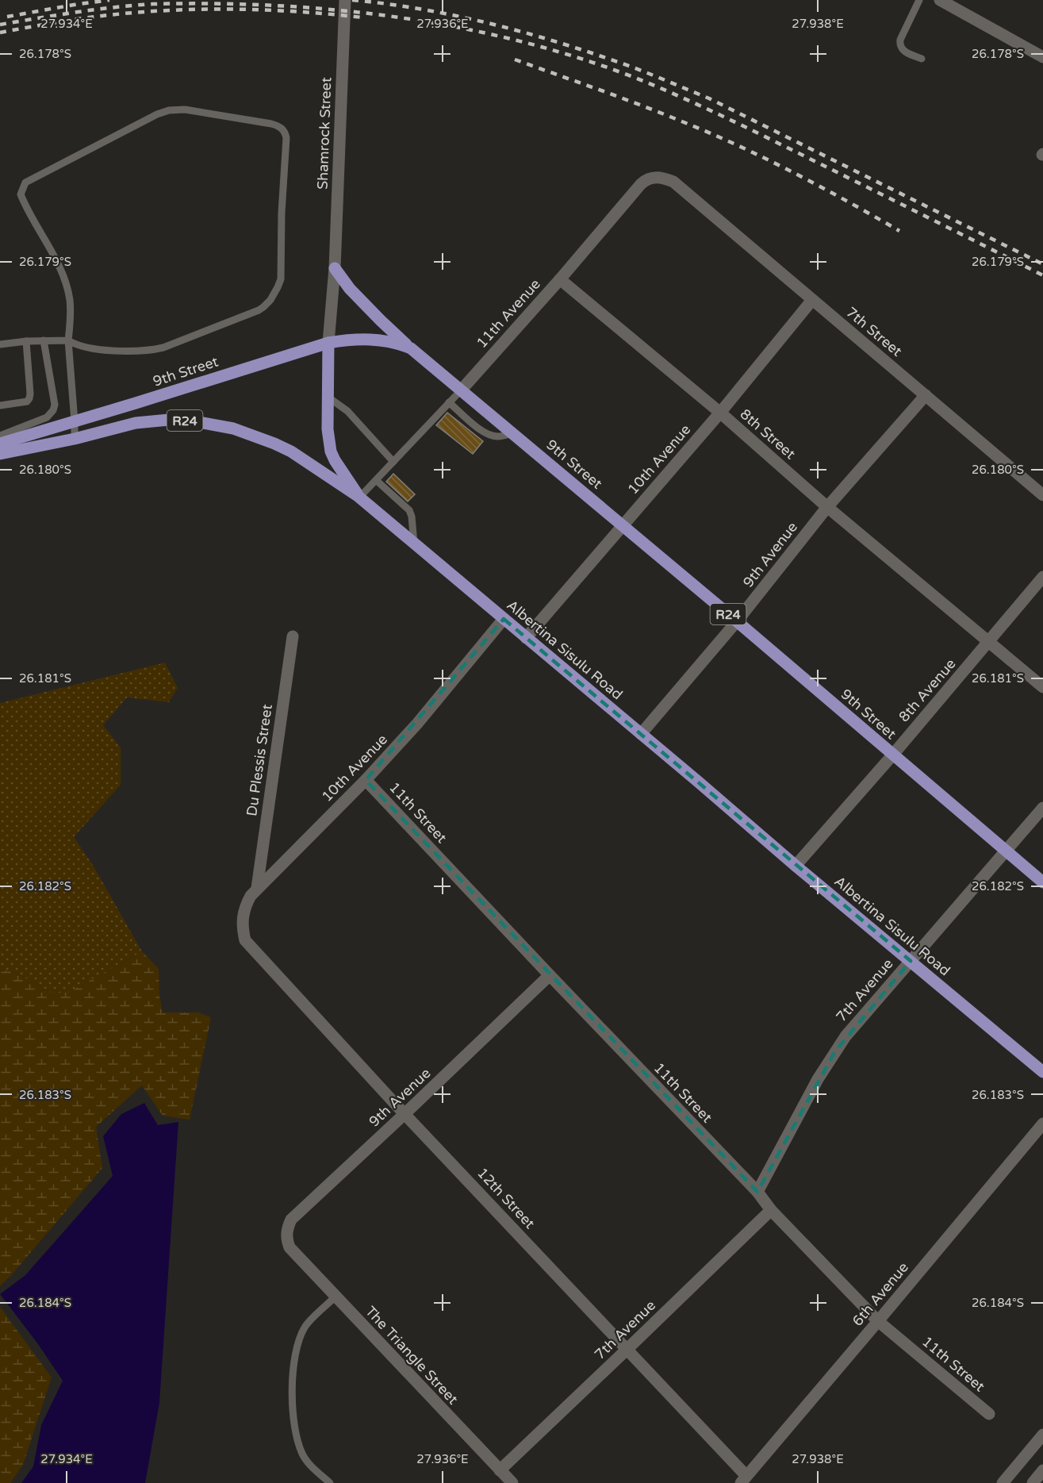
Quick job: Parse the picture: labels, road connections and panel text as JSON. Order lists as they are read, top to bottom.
{
  "streets": {
    "main road": ["9th Street", "R24", "Albertina Sisulu Road"],
    "street": [
      "Shamrock Street",
      "11th Avenue",
      "7th Street",
      "8th Street",
      "10th Avenue",
      "9th Avenue",
      "8th Avenue",
      "Du Plessis Street",
      "11th Street",
      "7th Avenue",
      "12th Street",
      "6th Avenue",
      "The Triangle Street"
    ]
  },
  "crossings": [
    ["Shamrock Street", "9th Street"],
    ["11th Avenue", "7th Street"],
    ["11th Avenue", "9th Street"],
    ["11th Avenue", "8th Street"],
    ["11th Avenue", "Albertina Sisulu Road"],
    ["7th Street", "10th Avenue"],
    ["7th Street", "9th Avenue"],
    ["9th Street", "10th Avenue"],
    ["9th Street", "9th Avenue"],
    ["9th Street", "8th Avenue"],
    ["9th Street", "7th Avenue"],
    ["8th Street", "10th Avenue"],
    ["8th Street", "9th Avenue"],
    ["8th Street", "8th Avenue"],
    ["10th Avenue", "Albertina Sisulu Road"],
    ["10th Avenue", "Du Plessis Street"],
    ["10th Avenue", "11th Street"],
    ["10th Avenue", "12th Street"],
    ["9th Avenue", "Albertina Sisulu Road"],
    ["9th Avenue", "11th Street"],
    ["9th Avenue", "12th Street"],
    ["9th Avenue", "The Triangle Street"],
    ["Albertina Sisulu Road", "8th Avenue"],
    ["Albertina Sisulu Road", "7th Avenue"],
    ["11th Street", "7th Avenue"],
    ["11th Street", "6th Avenue"],
    ["7th Avenue", "12th Street"],
    ["7th Avenue", "The Triangle Street"],
    ["12th Street", "6th Avenue"]
  ],
  "coordinates": [
    "27.934°E",
    "27.936°E",
    "27.938°E",
    "26.178°S",
    "26.179°S",
    "26.180°S",
    "26.181°S",
    "26.182°S",
    "26.183°S",
    "26.184°S"
  ]
}
